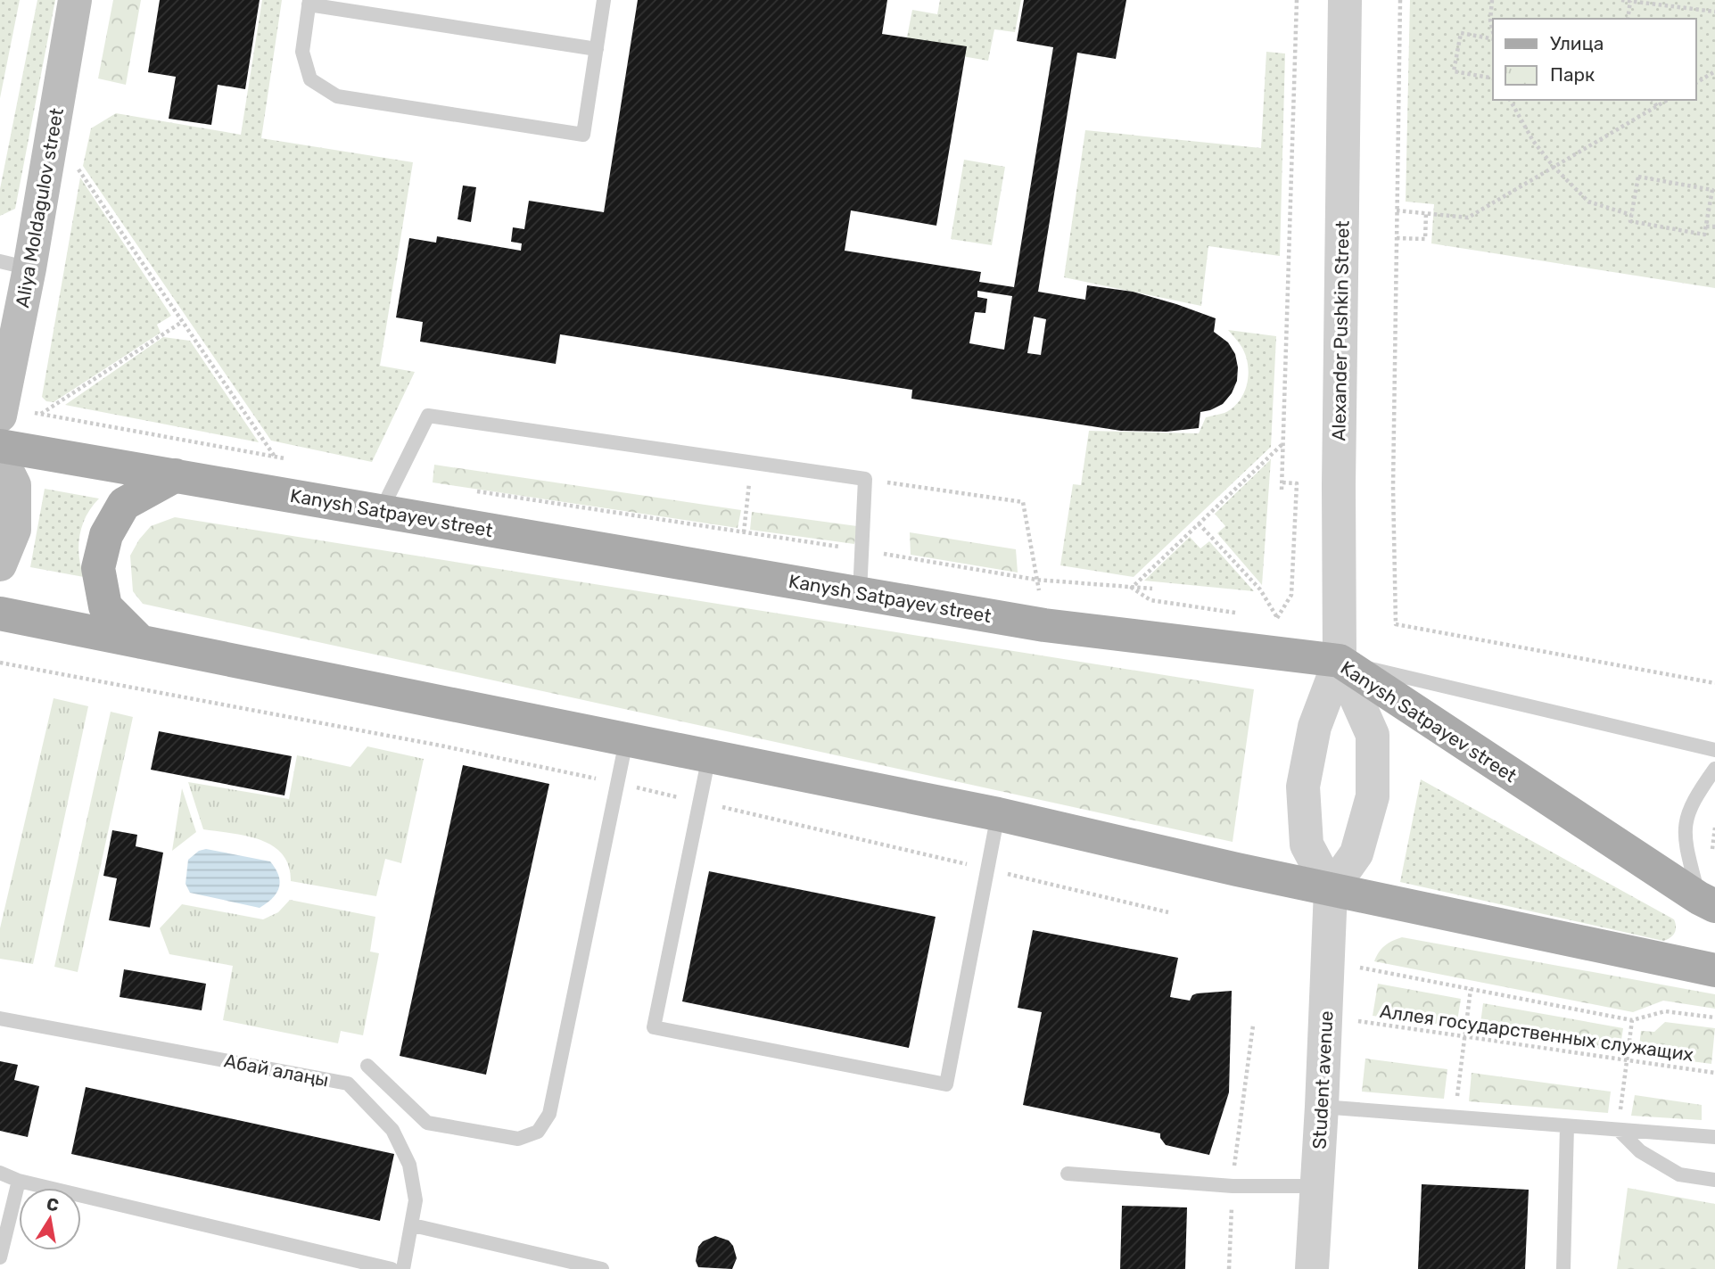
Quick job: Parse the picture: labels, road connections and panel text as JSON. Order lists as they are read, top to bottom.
{
  "streets": {
    "main road": ["Aliya Moldagulov street", "Kanysh Satpayev street"],
    "street": ["Alexander Pushkin Street", "Student avenue"],
    "lane": ["Абай алаңы"],
    "path": ["Аллея государственных служащих"]
  },
  "crossings": [
    ["Alexander Pushkin Street", "Kanysh Satpayev street"]
  ],
  "legend": ["Улица", "Парк"],
  "north": "top"
}
